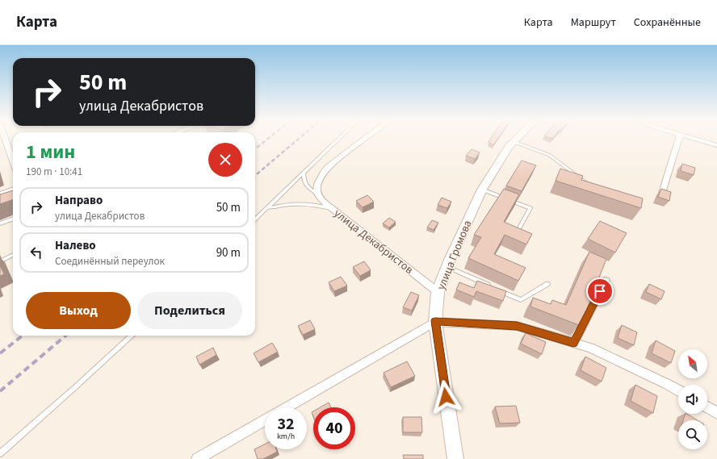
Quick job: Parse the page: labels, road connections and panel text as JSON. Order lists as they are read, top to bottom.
{
  "streets": {
    "street": ["улица Декабристов", "улица Громова"]
  },
  "crossings": [
    ["улица Декабристов", "улица Громова"]
  ],
  "north": "top left",
  "page": {
    "header": "Карта",
    "nav": ["Карта", "Маршрут", "Сохранённые"],
    "turn": ["50 m", "улица Декабристов"],
    "heading": ["1 мин", "190 m · 10:41"],
    "list": [
      {
        "name": "Направо",
        "note": "улица Декабристов",
        "value": "50 m"
      },
      {
        "name": "Налево",
        "note": "Соединённый переулок",
        "value": "90 m"
      }
    ],
    "buttons": ["Выход", "Поделиться"],
    "speed": "32 km/h",
    "limit": "40"
  }
}
